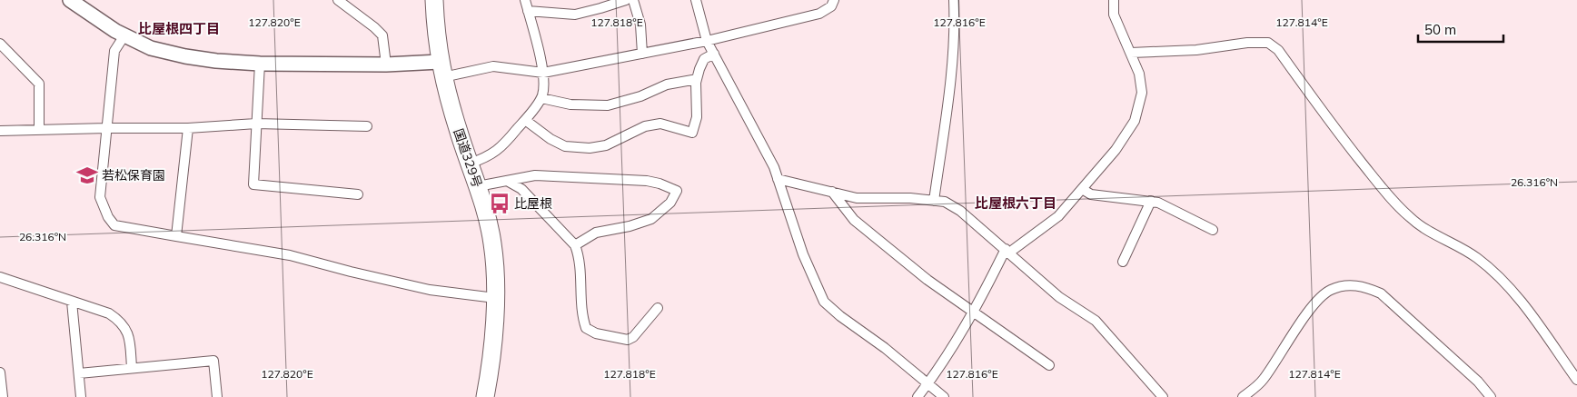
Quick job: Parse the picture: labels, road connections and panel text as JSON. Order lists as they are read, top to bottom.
{
  "streets": {
    "highway": ["国道329号"]
  },
  "districts": ["比屋根四丁目", "比屋根六丁目"],
  "places": {
    "school or university": ["若松保育園"],
    "bus stop": ["比屋根"]
  },
  "scale_bar": "50 m",
  "coordinates": [
    "127.820°E",
    "127.818°E",
    "127.816°E",
    "127.814°E",
    "26.316°N"
  ]
}
